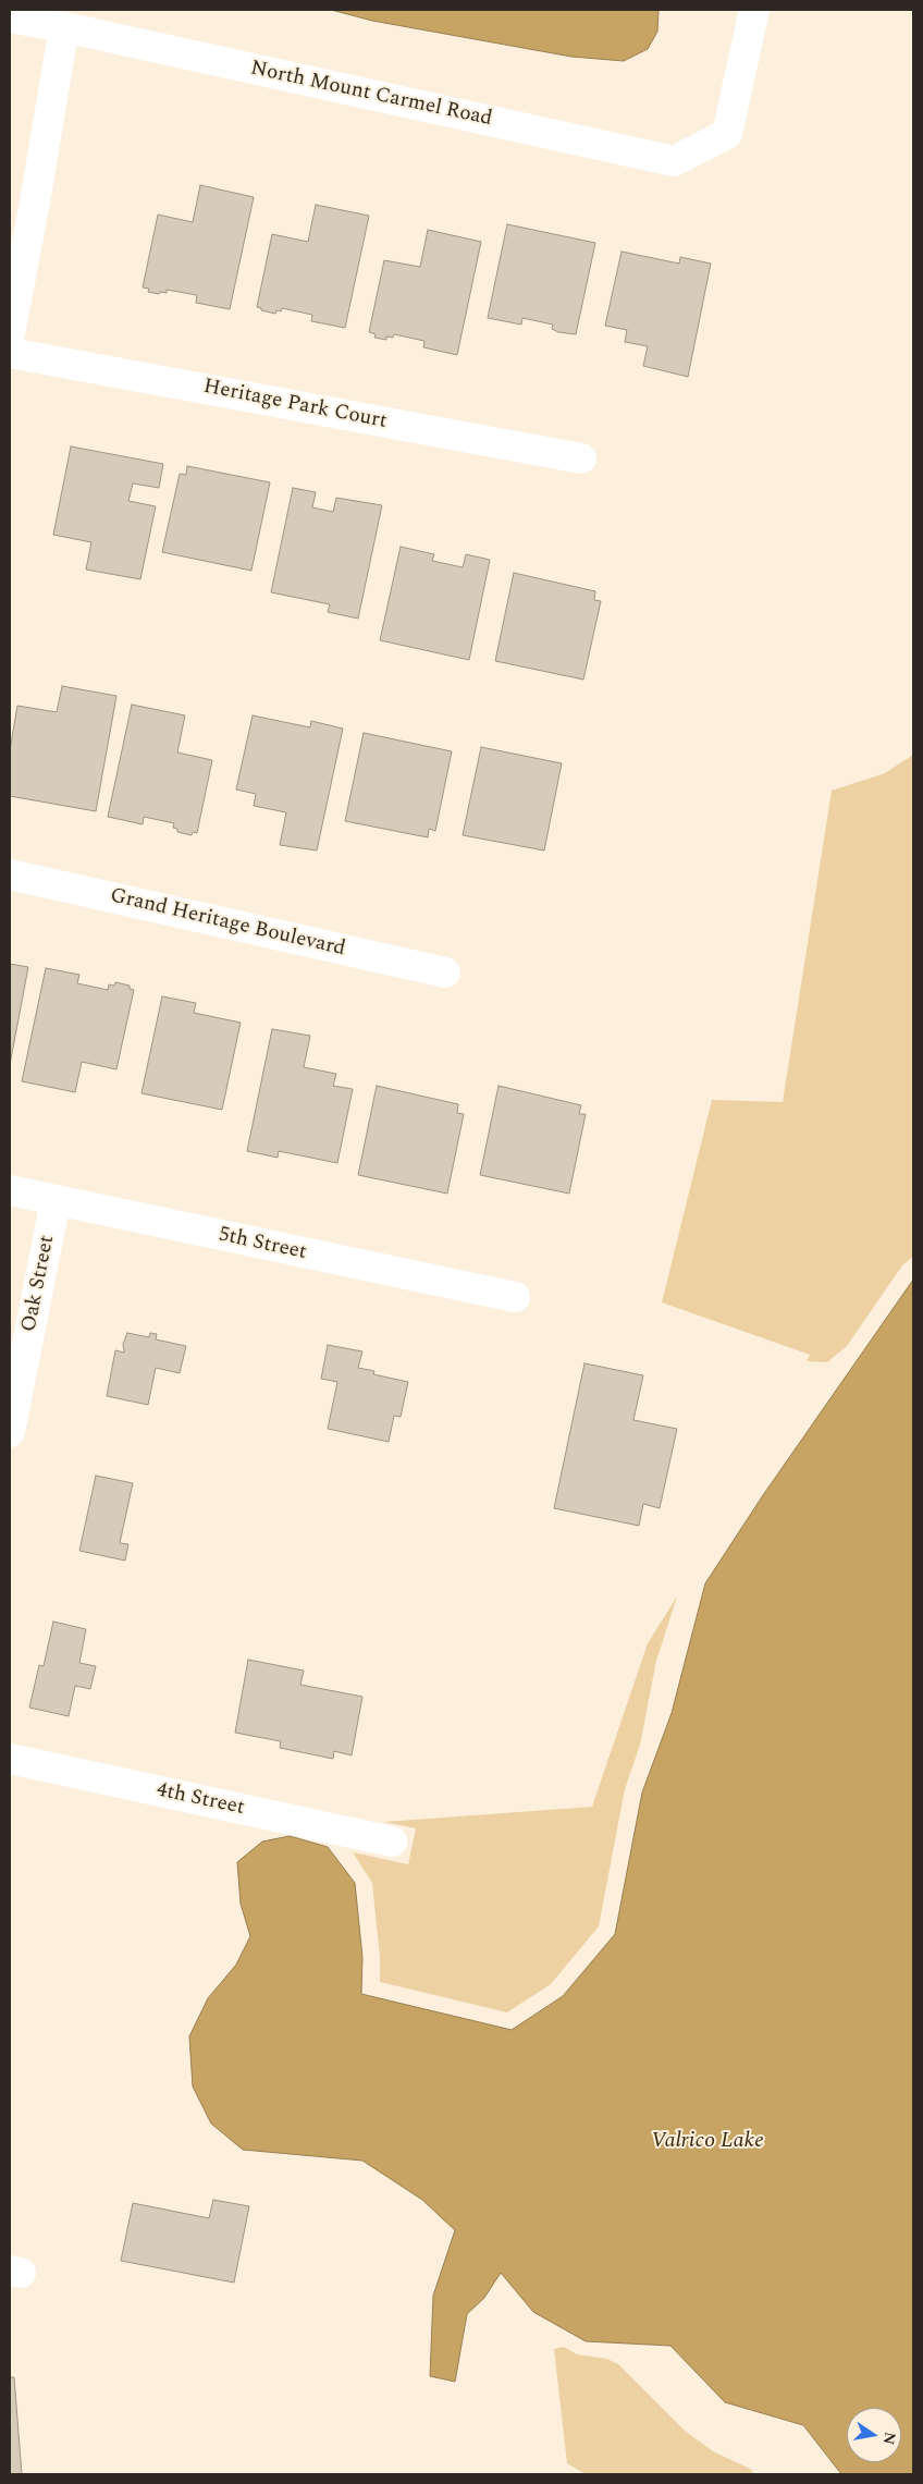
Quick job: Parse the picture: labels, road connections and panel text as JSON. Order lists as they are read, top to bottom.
{
  "streets": {
    "street": [
      "North Mount Carmel Road",
      "Heritage Park Court",
      "Grand Heritage Boulevard",
      "5th Street",
      "Oak Street",
      "4th Street"
    ]
  },
  "crossings": [
    ["5th Street", "Oak Street"]
  ],
  "water": ["Valrico Lake"],
  "north": "right"
}
